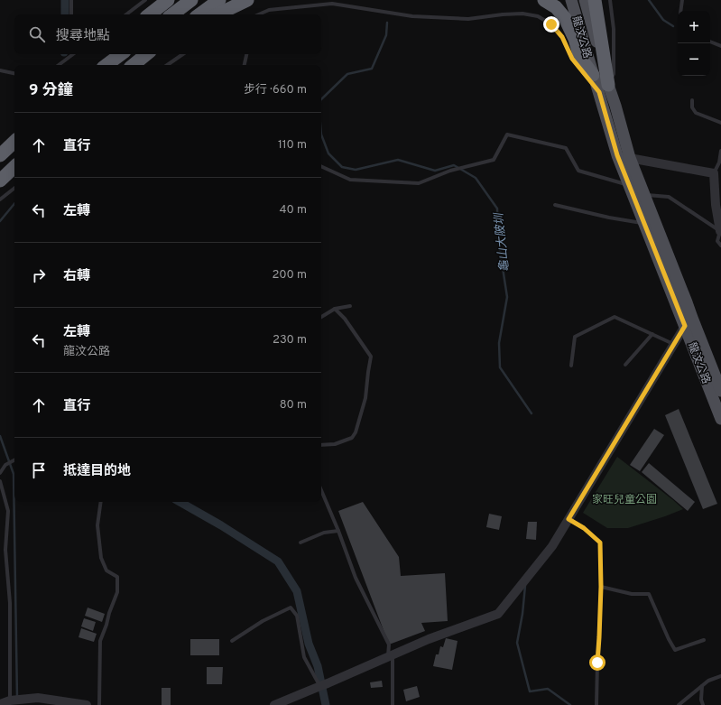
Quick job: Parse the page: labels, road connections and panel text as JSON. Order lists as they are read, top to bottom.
{
  "streets": {
    "main road": ["龍汶公路"]
  },
  "water": ["龜山大陂圳"],
  "parks": ["家旺兒童公園"],
  "page": {
    "map_buttons": ["+", "−"],
    "search": "搜尋地點",
    "heading": ["9 分鐘", "步行 · 660 m"],
    "list": [
      ["直行", "110 m"],
      ["左轉", "40 m"],
      ["右轉", "200 m"],
      ["左轉", "龍汶公路", "230 m"],
      ["直行", "80 m"],
      "抵達目的地"
    ]
  }
}
